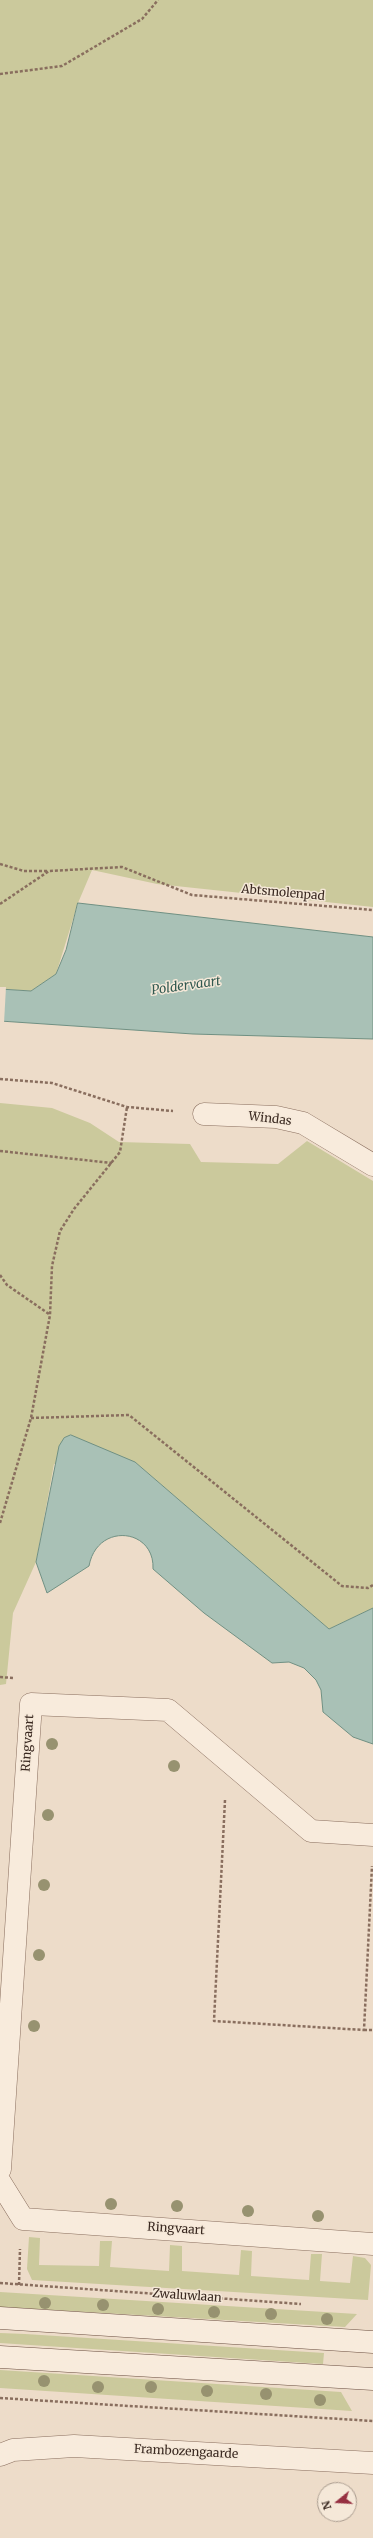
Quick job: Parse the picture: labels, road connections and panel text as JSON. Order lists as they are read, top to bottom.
{
  "streets": {
    "street": ["Windas", "Ringvaart", "Frambozengaarde"],
    "path": ["Abtsmolenpad", "Zwaluwlaan"]
  },
  "water": ["Poldervaart"],
  "north": "left"
}
